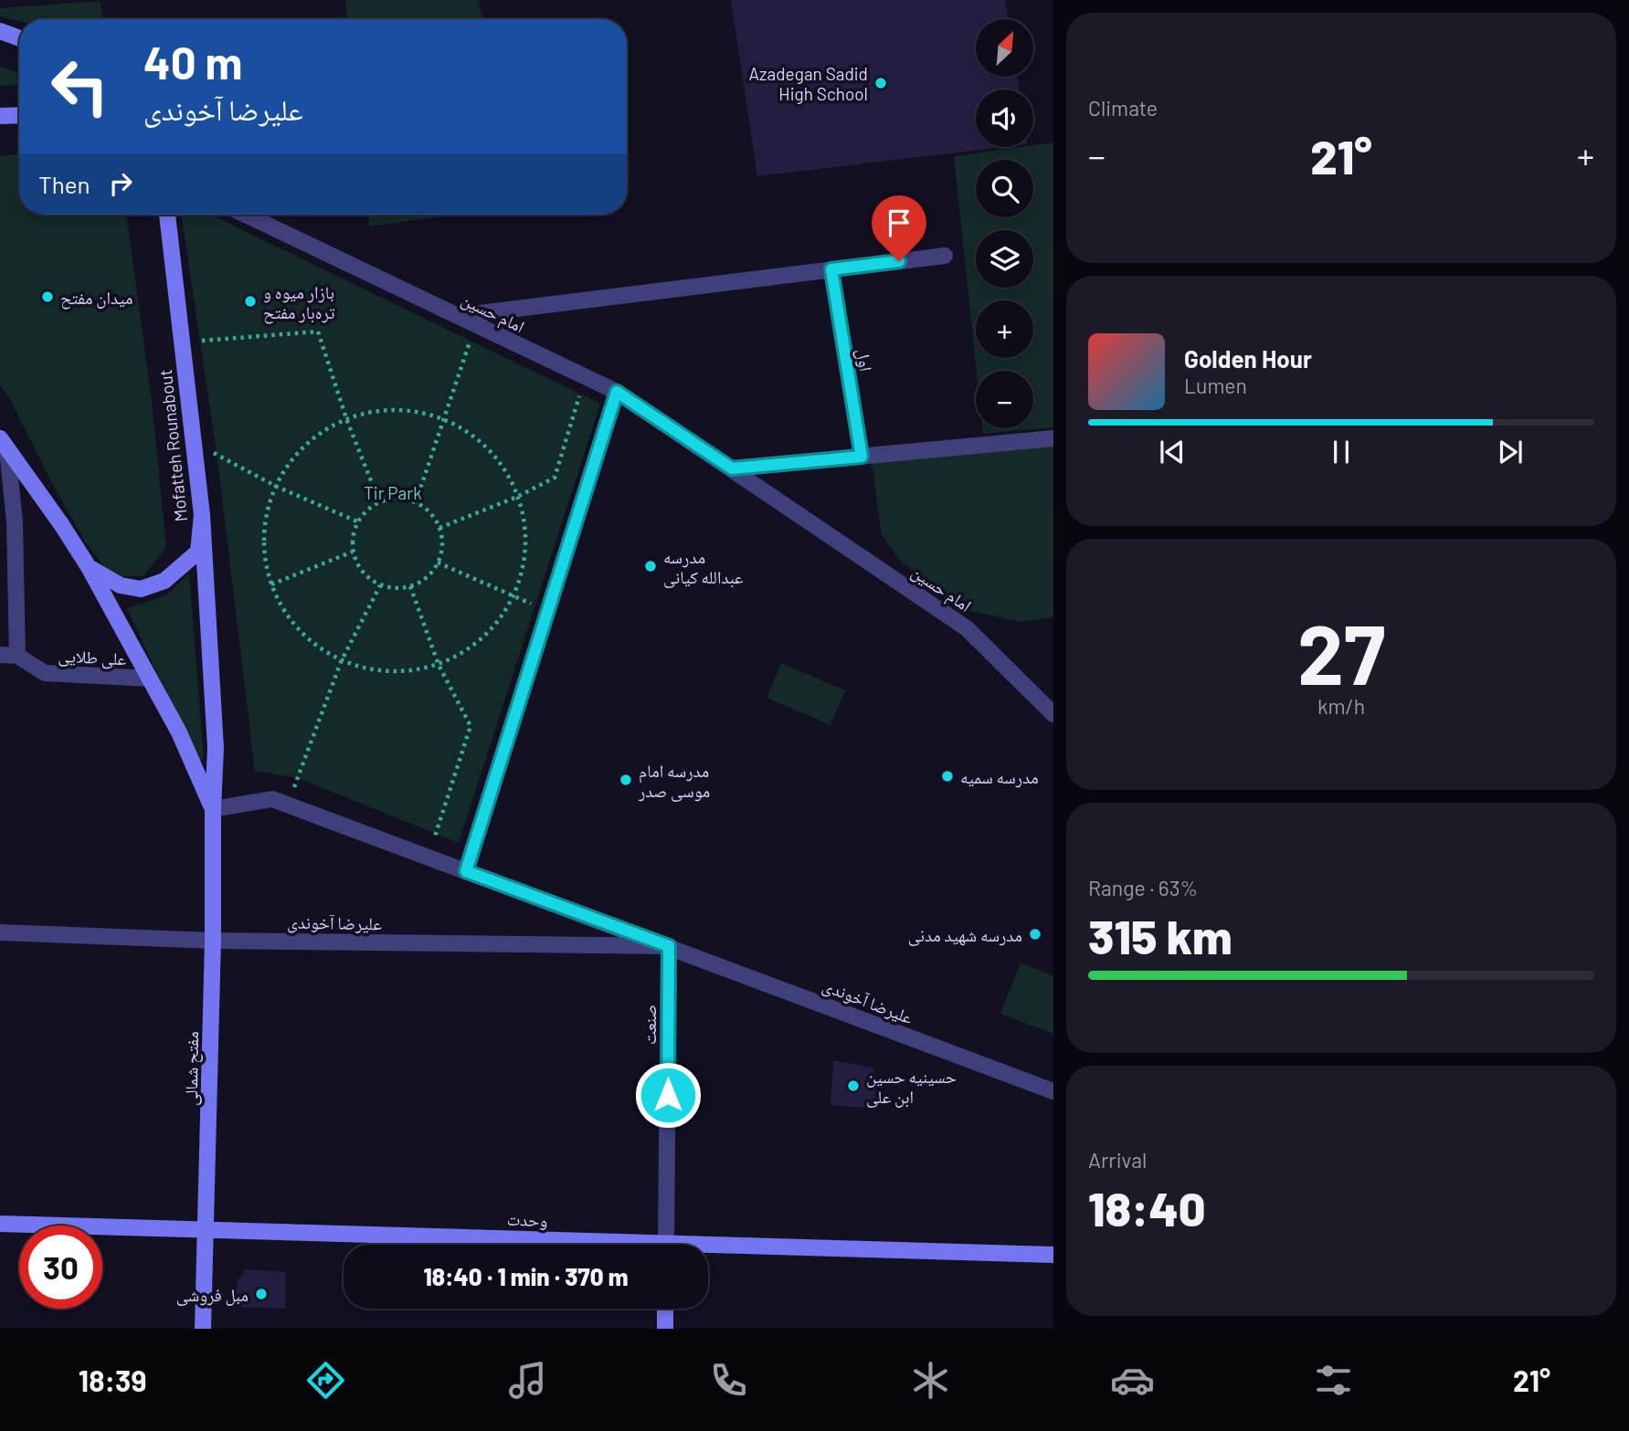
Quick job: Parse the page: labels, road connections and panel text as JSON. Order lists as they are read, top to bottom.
{
  "streets": {
    "street": [
      "امام حسین",
      "اول",
      "Mofatteh Rounabout",
      "علی طلایی",
      "علیرضا آخوندی",
      "صنعت",
      "مفتح شمالی",
      "وحدت"
    ]
  },
  "crossings": [
    ["Mofatteh Rounabout", "مفتح شمالی"],
    ["علیرضا آخوندی", "صنعت"],
    ["علیرضا آخوندی", "مفتح شمالی"],
    ["مفتح شمالی", "وحدت"]
  ],
  "parks": ["Tir Park"],
  "places": [
    "Azadegan Sadid High School",
    "میدان مفتح",
    "بازار میوه و تره‌بار مفتح",
    "مدرسه عبدالله کیانی",
    "مدرسه سمیه",
    "مدرسه امام موسی صدر",
    "مدرسه شهید مدنی",
    "حسینیه حسین ابن علی",
    "مبل فروشی"
  ],
  "north": "top right",
  "page": {
    "tile": [
      "Climate",
      ["27", "km/h"],
      ["Range · 63%", "315 km"],
      ["Arrival", "18:40"]
    ],
    "map_buttons": ["+", "−"],
    "turn": ["40 m", "علیرضا آخوندی"],
    "heat": ["−", "21°", "+"],
    "then": "Then",
    "song": ["Golden Hour", "Lumen"],
    "limit": "30",
    "trip": "18:40 · 1 min · 370 m",
    "tabs": ["18:39", "21°"]
  }
}
